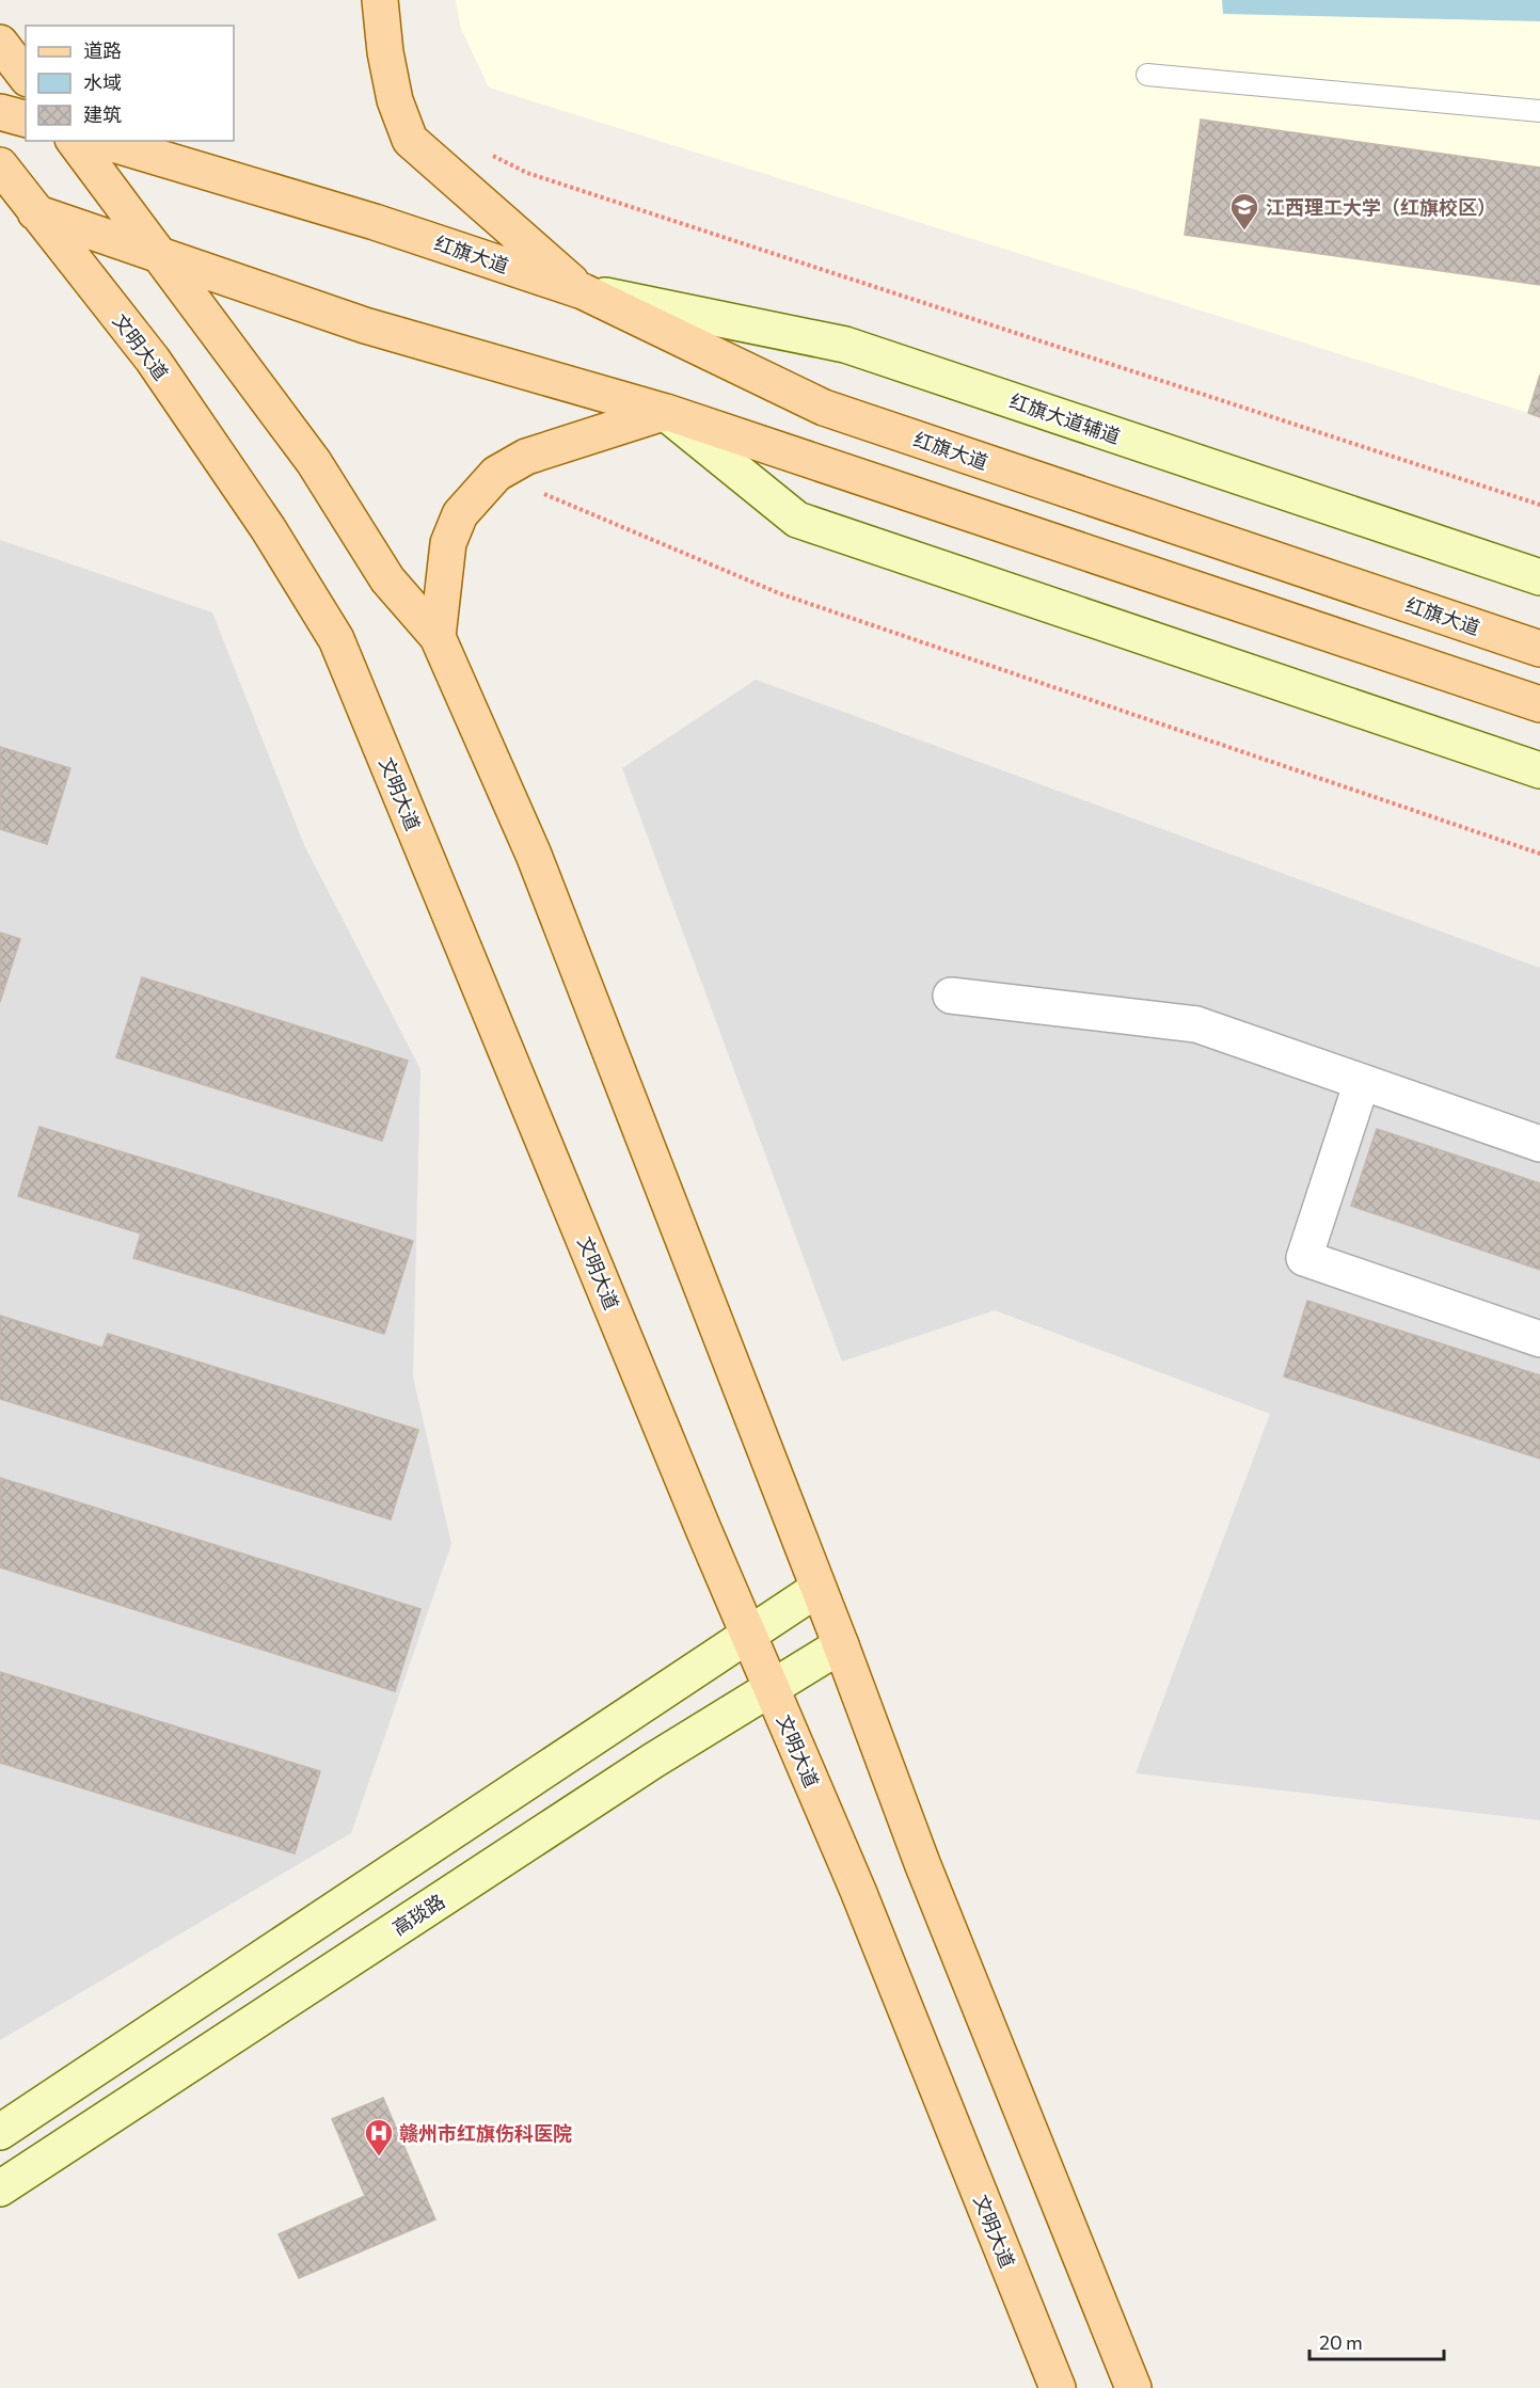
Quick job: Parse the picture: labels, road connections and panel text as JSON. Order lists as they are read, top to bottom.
{
  "streets": {
    "main road": [
      "红旗大道",
      "文明大道",
      "红旗大道辅道",
      "高琰路"
    ]
  },
  "crossings": [
    ["红旗大道", "红旗大道辅道"],
    ["文明大道", "高琰路"]
  ],
  "places": {
    "school or university": ["江西理工大学（红旗校区）"],
    "hospital": ["赣州市红旗伤科医院"]
  },
  "legend": ["道路", "水域", "建筑"],
  "scale_bar": "20 m"
}
